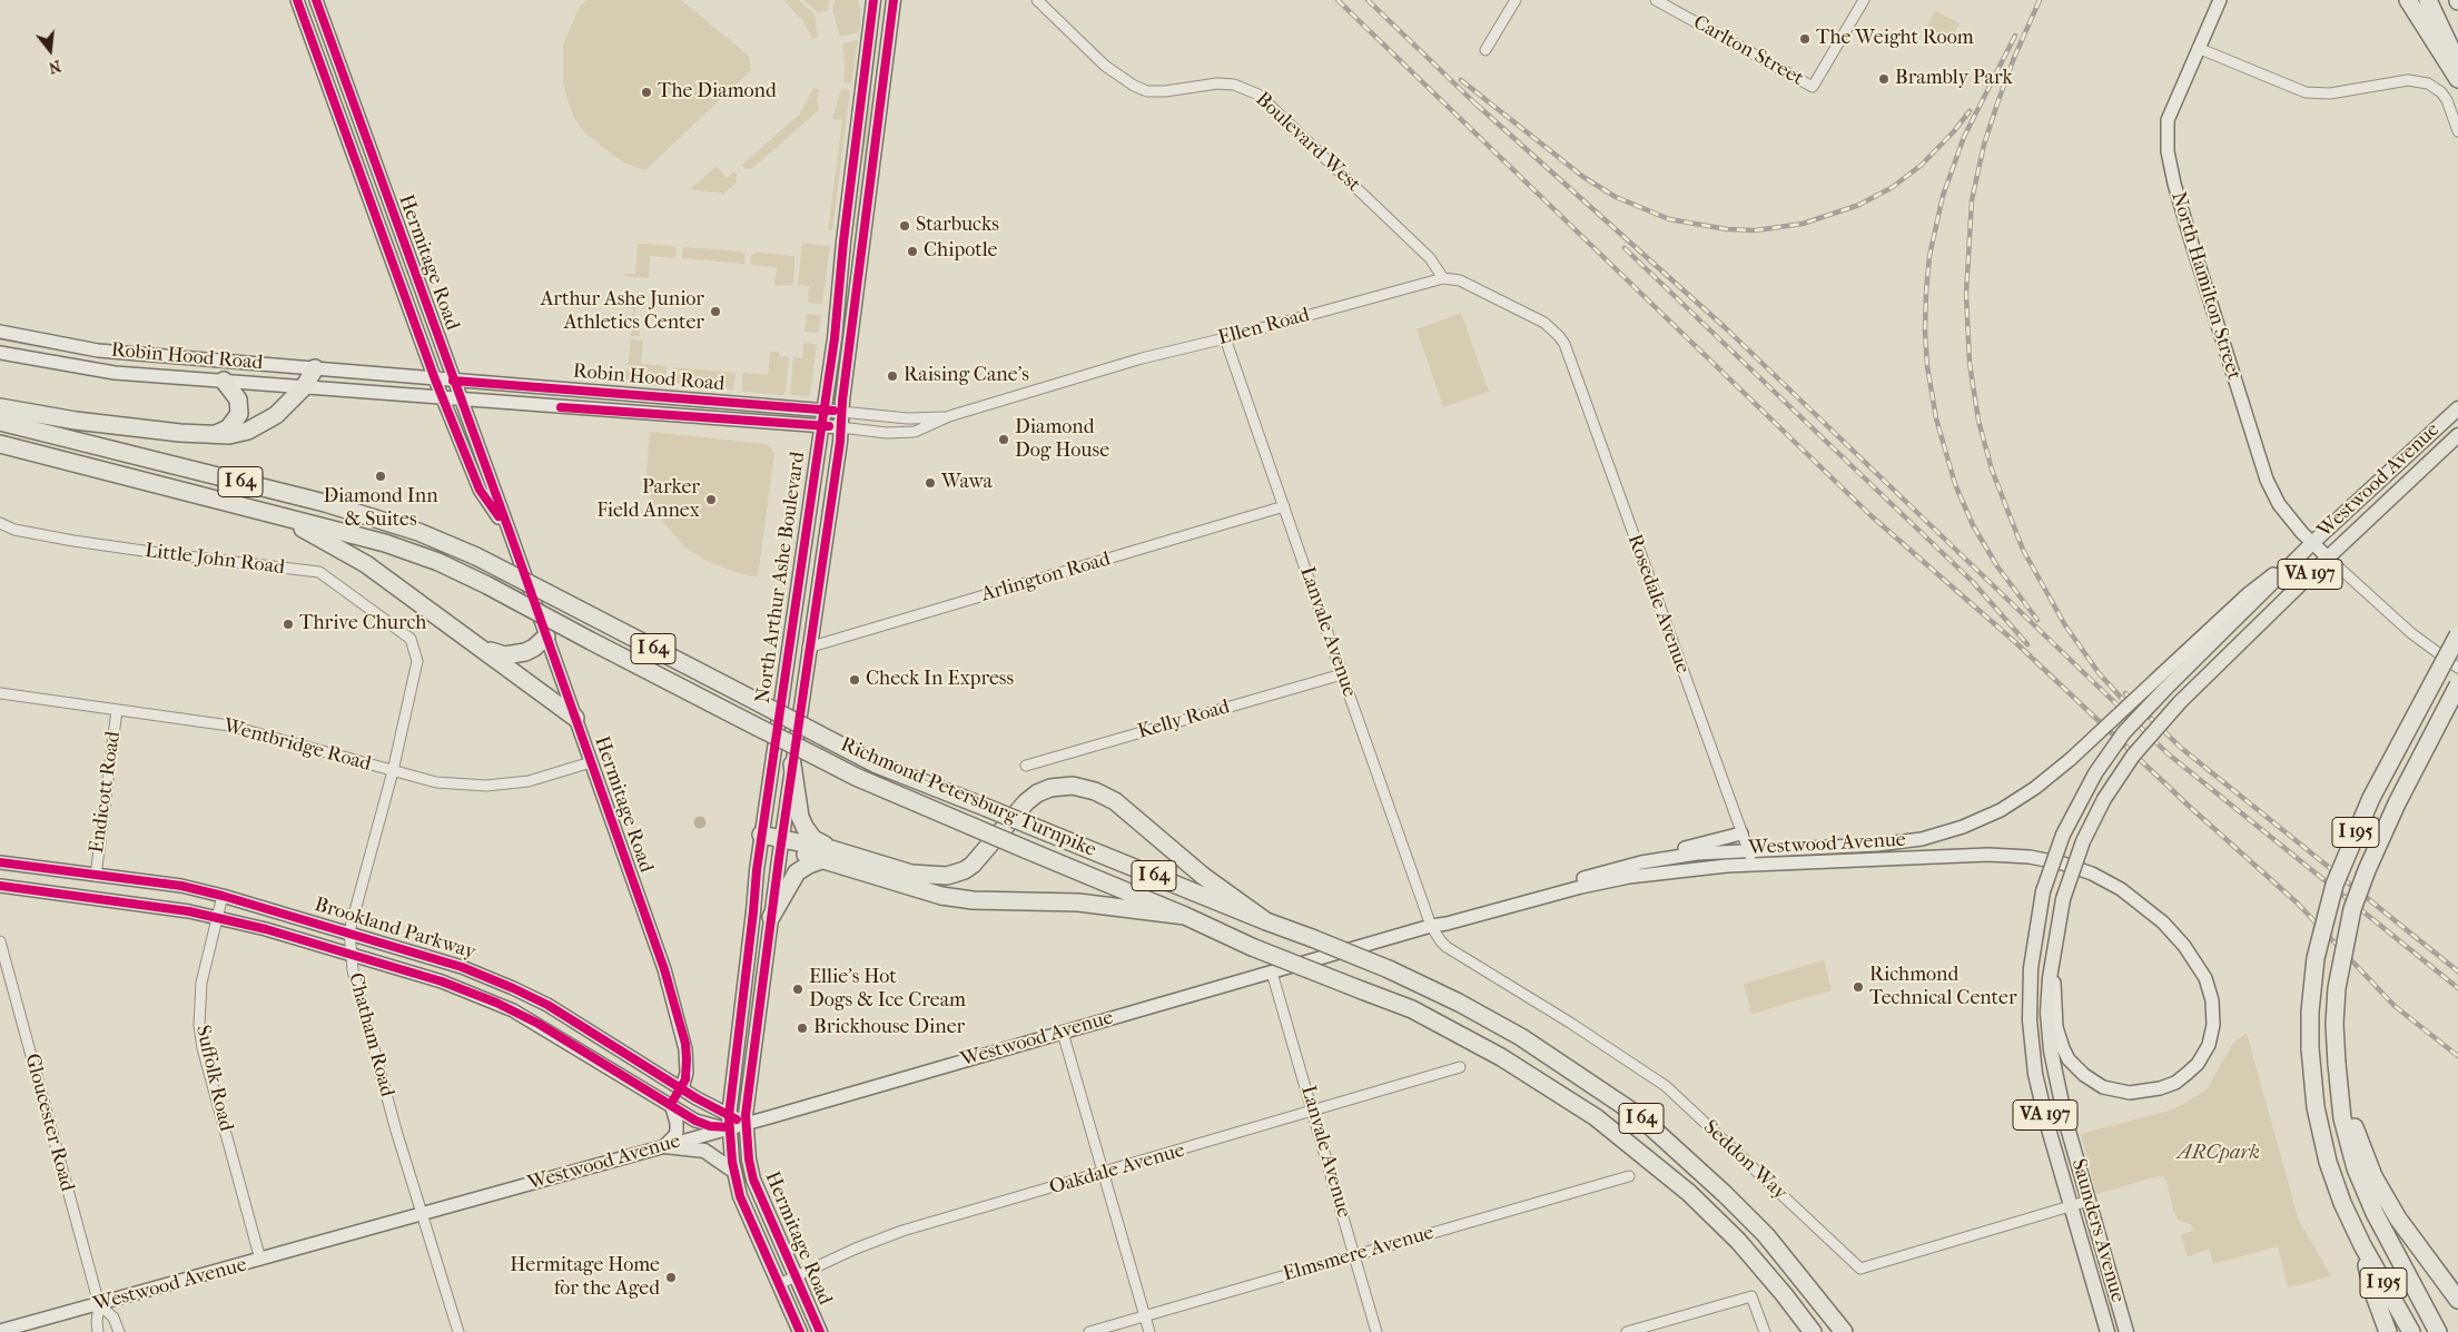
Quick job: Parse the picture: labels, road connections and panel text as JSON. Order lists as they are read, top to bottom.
{
  "streets": {
    "highway": ["I 64", "Richmond-Petersburg Turnpike", "I 195"],
    "main road": [
      "Hermitage Road",
      "North Hamilton Street",
      "Robin Hood Road",
      "Westwood Avenue",
      "VA 197",
      "North Arthur Ashe Boulevard",
      "Brookland Parkway",
      "Saunders Avenue"
    ],
    "street": [
      "Carlton Street",
      "Boulevard West",
      "Ellen Road",
      "Little John Road",
      "Arlington Road",
      "Rosedale Avenue",
      "Lanvale Avenue",
      "Kelly Road",
      "Wentbridge Road",
      "Endicott Road",
      "Chatham Road",
      "Suffolk Road",
      "Gloucester Road",
      "Seddon Way",
      "Oakdale Avenue",
      "Elmsmere Avenue"
    ]
  },
  "crossings": [
    ["Boulevard West", "Ellen Road"],
    ["Boulevard West", "Rosedale Avenue"],
    ["Hermitage Road", "Robin Hood Road"],
    ["Hermitage Road", "Westwood Avenue"],
    ["Hermitage Road", "North Arthur Ashe Boulevard"],
    ["Hermitage Road", "Wentbridge Road"],
    ["Hermitage Road", "Brookland Parkway"],
    ["Hermitage Road", "Oakdale Avenue"],
    ["North Hamilton Street", "Westwood Avenue"],
    ["Ellen Road", "Robin Hood Road"],
    ["Ellen Road", "North Arthur Ashe Boulevard"],
    ["Ellen Road", "Rosedale Avenue"],
    ["Ellen Road", "Lanvale Avenue"],
    ["Robin Hood Road", "North Arthur Ashe Boulevard"],
    ["Westwood Avenue", "VA 197"],
    ["Westwood Avenue", "North Arthur Ashe Boulevard"],
    ["Westwood Avenue", "Rosedale Avenue"],
    ["Westwood Avenue", "Lanvale Avenue"],
    ["Westwood Avenue", "Brookland Parkway"],
    ["Westwood Avenue", "Chatham Road"],
    ["Westwood Avenue", "Suffolk Road"],
    ["Westwood Avenue", "Gloucester Road"],
    ["Westwood Avenue", "Seddon Way"],
    ["Westwood Avenue", "Saunders Avenue"],
    ["Little John Road", "Chatham Road"],
    ["VA 197", "Seddon Way"],
    ["North Arthur Ashe Boulevard", "Arlington Road"],
    ["North Arthur Ashe Boulevard", "Brookland Parkway"],
    ["Arlington Road", "Lanvale Avenue"],
    ["Lanvale Avenue", "Kelly Road"],
    ["Lanvale Avenue", "Seddon Way"],
    ["Lanvale Avenue", "Oakdale Avenue"],
    ["Lanvale Avenue", "Elmsmere Avenue"],
    ["Wentbridge Road", "Endicott Road"],
    ["Wentbridge Road", "Chatham Road"],
    ["Endicott Road", "Brookland Parkway"],
    ["Brookland Parkway", "Chatham Road"],
    ["Brookland Parkway", "Suffolk Road"],
    ["Seddon Way", "Saunders Avenue"]
  ],
  "parks": ["ARCpark"],
  "places": [
    "The Weight Room",
    "Brambly Park",
    "The Diamond",
    "Starbucks",
    "Chipotle",
    "Arthur Ashe Junior Athletics Center",
    "Raising Cane's",
    "Diamond Dog House",
    "Diamond Inn & Suites",
    "Wawa",
    "Parker Field Annex",
    "Thrive Church",
    "Check In Express",
    "Richmond Technical Center",
    "Ellie's Hot Dogs & Ice Cream",
    "Brickhouse Diner",
    "Hermitage Home for the Aged"
  ],
  "north": "bottom"
}
